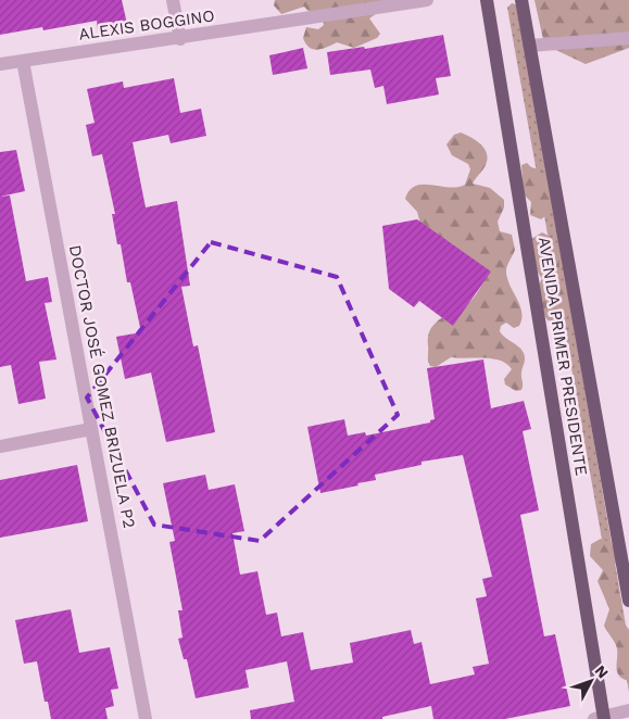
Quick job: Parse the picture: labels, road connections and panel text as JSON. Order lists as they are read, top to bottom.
{
  "streets": {
    "main road": ["AVENIDA PRIMER PRESIDENTE"],
    "street": ["ALEXIS BOGGINO", "DOCTOR JOSÉ GOMEZ BRIZUELA P2"]
  },
  "crossings": [
    ["ALEXIS BOGGINO", "DOCTOR JOSÉ GOMEZ BRIZUELA P2"]
  ],
  "north": "top right"
}
